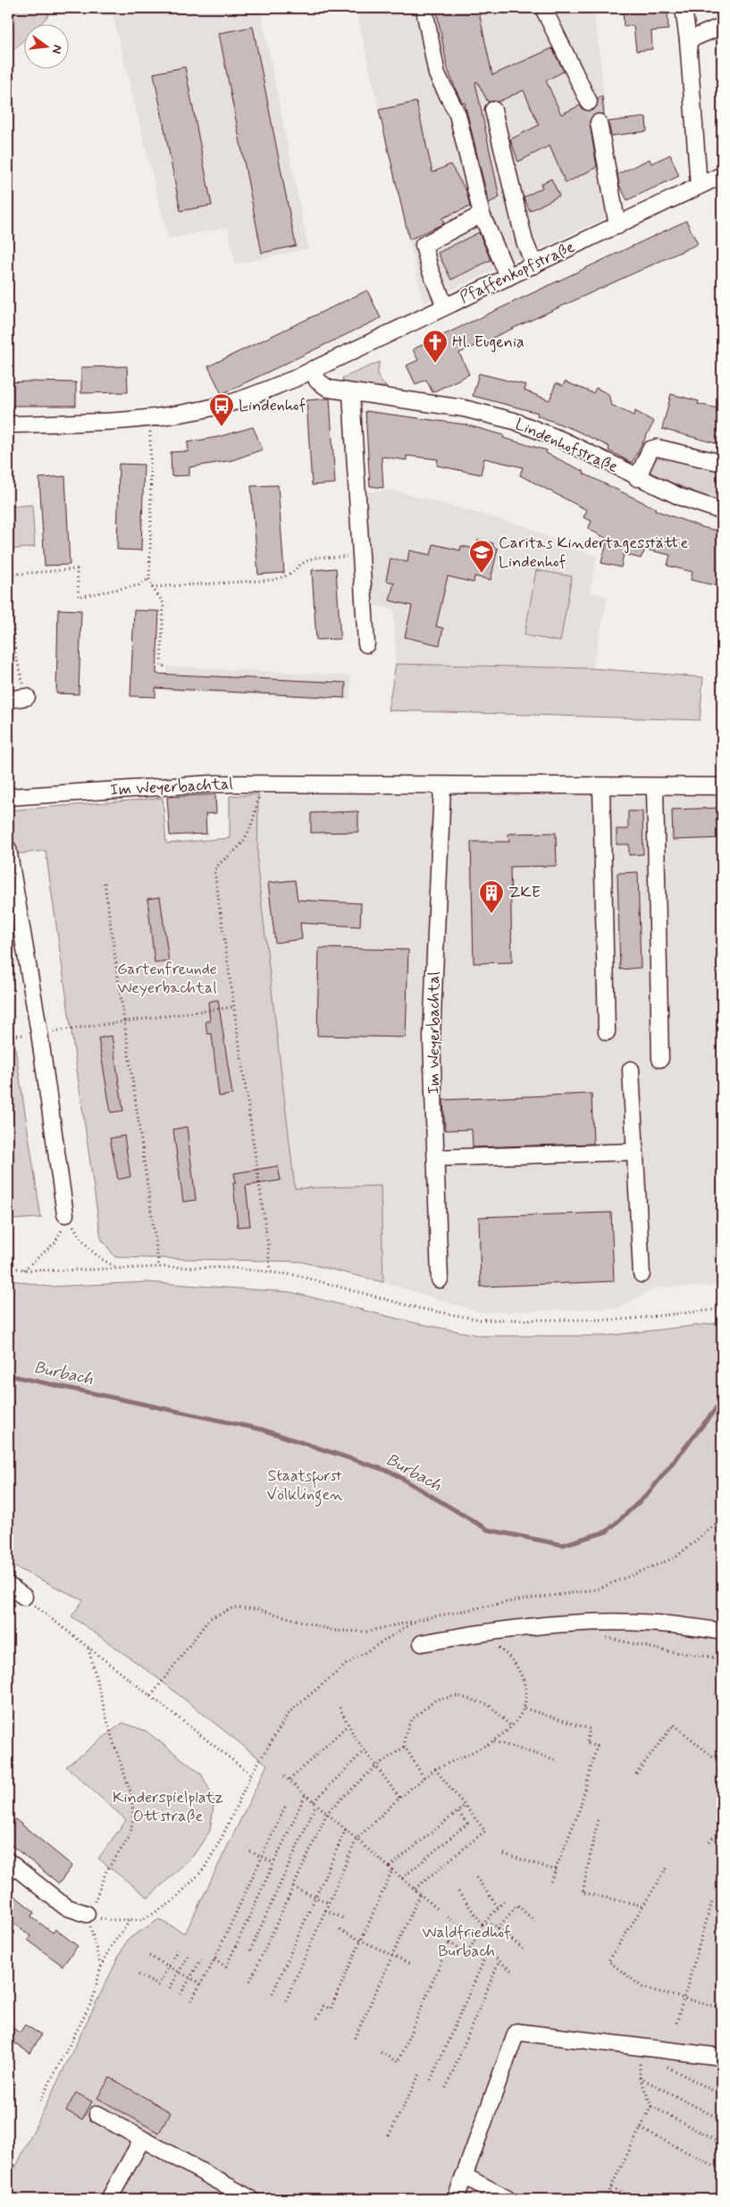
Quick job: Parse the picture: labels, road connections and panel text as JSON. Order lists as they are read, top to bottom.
{
  "streets": {
    "street": ["Pfaffenkopfstraße", "Lindenhofstraße", "Im Weyerbachtal"]
  },
  "water": ["Burbach"],
  "parks": [
    "Gartenfreunde Weyerbachtal",
    "Staatsforst Völklingen",
    "Kinderspielplatz Ottstraße",
    "Waldfriedhof Burbach"
  ],
  "places": {
    "church": ["Hl. Eugenia"],
    "bus stop": ["Lindenhof"],
    "school or university": ["Caritas Kindertagesstätte Lindenhof"],
    "building": ["ZKE"]
  },
  "north": "right"
}
